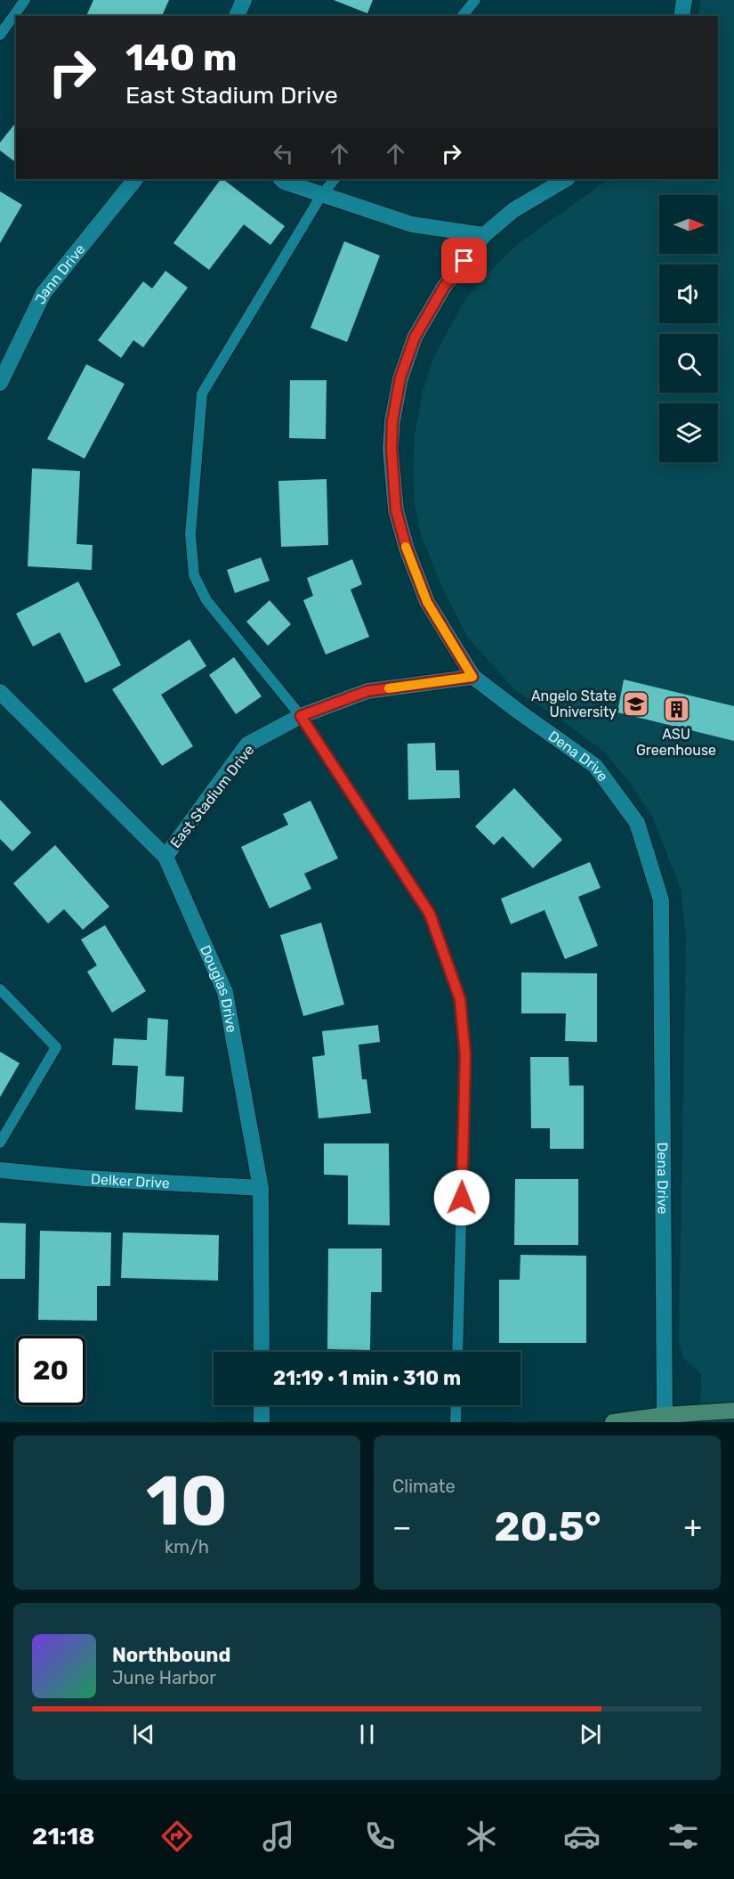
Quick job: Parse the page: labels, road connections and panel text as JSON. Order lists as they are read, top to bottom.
{
  "streets": {
    "street": [
      "Jann Drive",
      "Dena Drive",
      "East Stadium Drive",
      "Douglas Drive",
      "Delker Drive"
    ]
  },
  "crossings": [
    ["Dena Drive", "East Stadium Drive"],
    ["East Stadium Drive", "Douglas Drive"],
    ["Douglas Drive", "Delker Drive"]
  ],
  "places": {
    "school or university": ["Angelo State University"],
    "building": ["ASU Greenhouse"]
  },
  "north": "right",
  "page": {
    "turn": ["140 m", "East Stadium Drive"],
    "limit": "20",
    "trip": "21:19 · 1 min · 310 m",
    "tile": [
      ["10", "km/h"],
      "Climate"
    ],
    "heat": ["−", "20.5°", "+"],
    "song": ["Northbound", "June Harbor"],
    "tabs": "21:18"
  }
}
